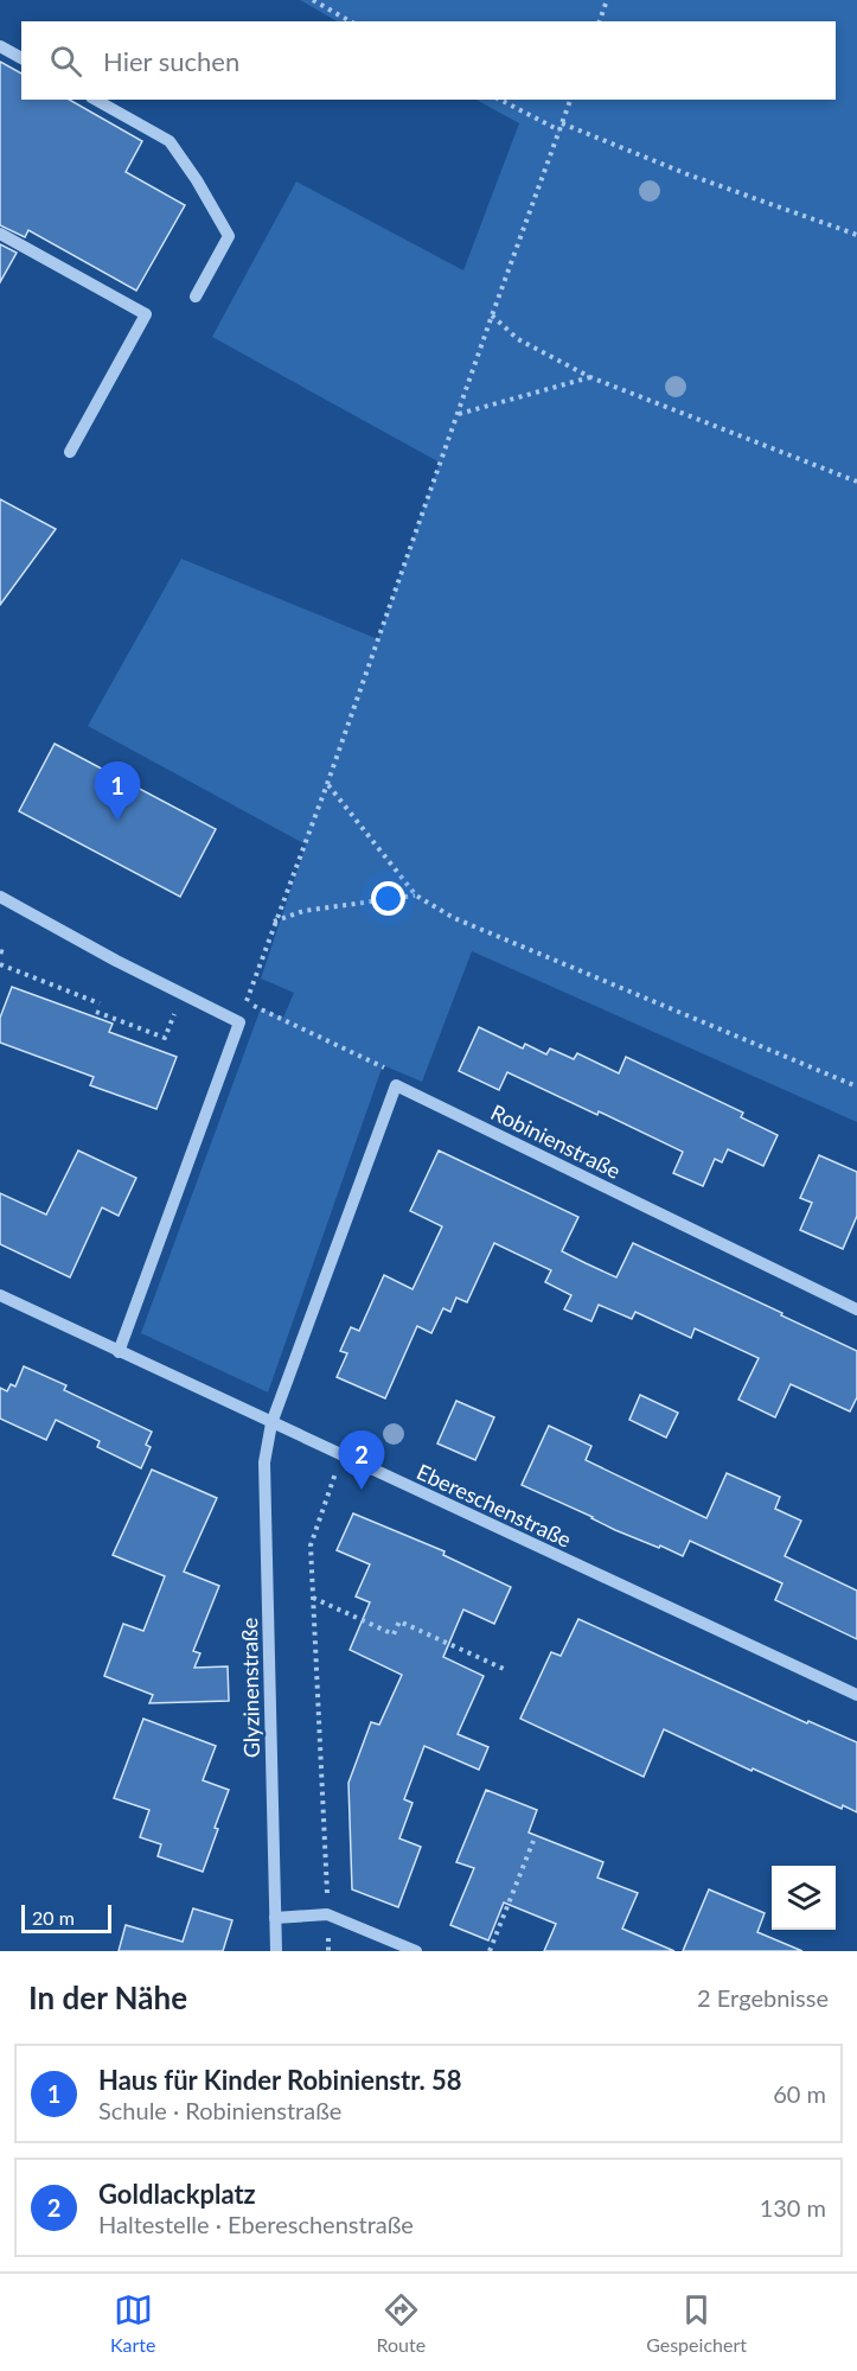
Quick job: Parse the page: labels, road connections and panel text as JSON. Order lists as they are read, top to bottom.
{
  "streets": {
    "street": ["Robinienstraße", "Ebereschenstraße", "Glyzinenstraße"]
  },
  "crossings": [
    ["Robinienstraße", "Glyzinenstraße"],
    ["Ebereschenstraße", "Glyzinenstraße"]
  ],
  "scale_bar": "20 m",
  "page": {
    "search": "Hier suchen",
    "pins": ["1", "2"],
    "scale": "20 m",
    "heading": ["In der Nähe", "2 Ergebnisse"],
    "list": [
      {
        "mark": "1",
        "name": "Haus für Kinder Robinienstr. 58",
        "note": "Schule · Robinienstraße",
        "value": "60 m"
      },
      {
        "mark": "2",
        "name": "Goldlackplatz",
        "note": "Haltestelle · Ebereschenstraße",
        "value": "130 m"
      }
    ],
    "nav": ["Karte", "Route", "Gespeichert"]
  }
}
